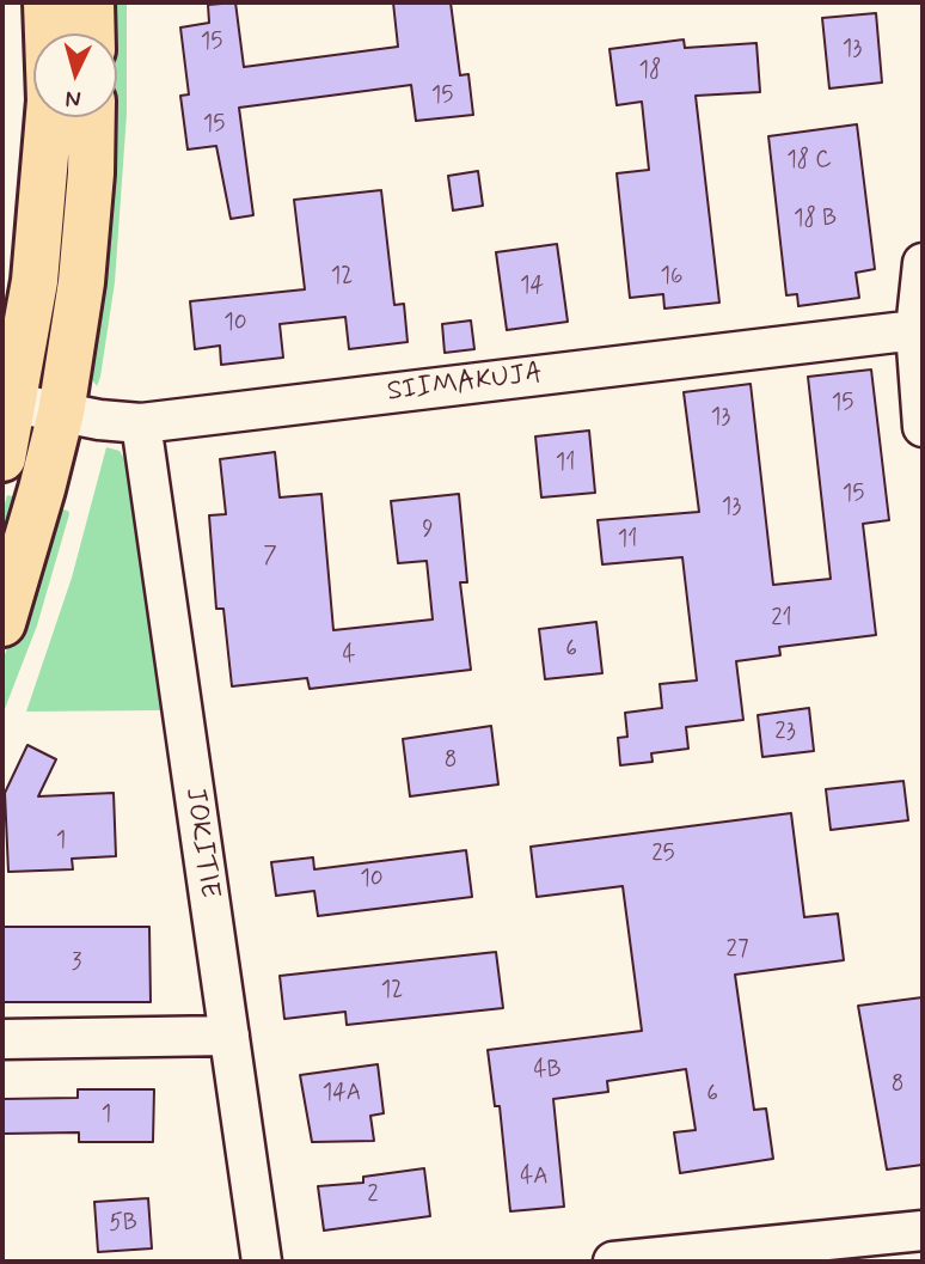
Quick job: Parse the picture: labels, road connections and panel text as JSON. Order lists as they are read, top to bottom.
{
  "streets": {
    "street": ["SIIMAKUJA", "JOKITIE"]
  },
  "crossings": [
    ["SIIMAKUJA", "JOKITIE"]
  ],
  "house_numbers": [
    "15",
    "13",
    "18",
    "15",
    "15",
    "18 C",
    "18 B",
    "12",
    "16",
    "14",
    "10",
    "15",
    "13",
    "11",
    "15",
    "13",
    "9",
    "11",
    "7",
    "21",
    "6",
    "4",
    "23",
    "8",
    "1",
    "25",
    "10",
    "27",
    "3",
    "12",
    "4B",
    "8",
    "14A",
    "6",
    "1",
    "4A",
    "2",
    "5B"
  ],
  "north": "bottom"
}
